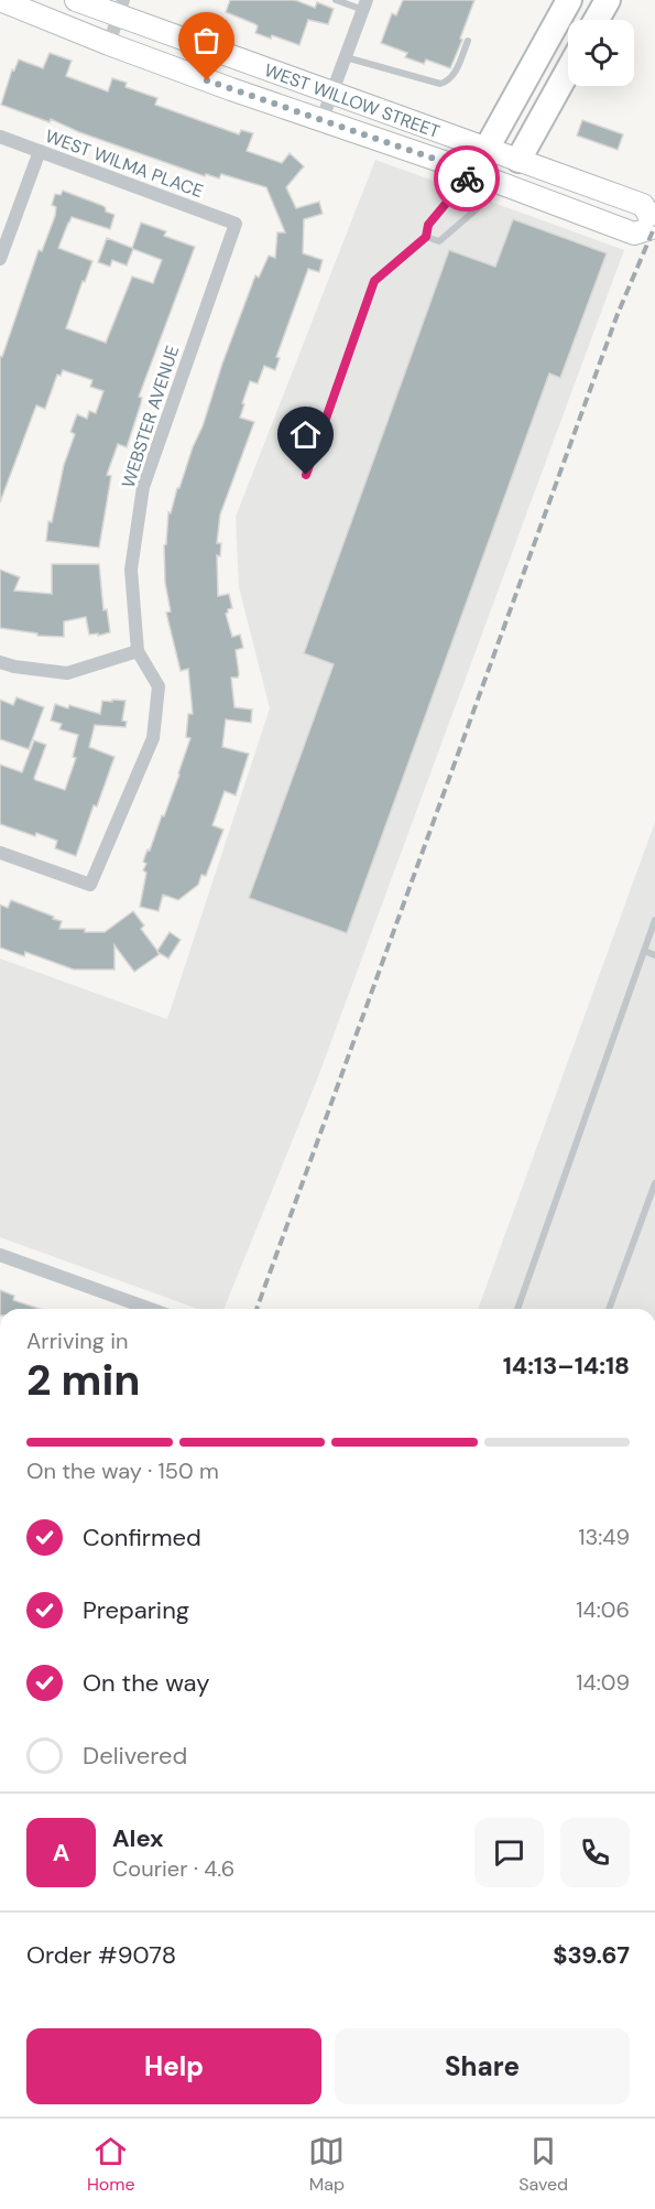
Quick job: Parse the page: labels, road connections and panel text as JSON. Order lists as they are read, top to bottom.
{
  "streets": {
    "main road": ["WEST WILLOW STREET"],
    "street": ["WEST WILMA PLACE", "WEBSTER AVENUE"]
  },
  "crossings": [
    ["WEST WILMA PLACE", "WEBSTER AVENUE"]
  ],
  "page": {
    "heading": ["2 min", "Arriving in", "14:13–14:18"],
    "panel": [
      "Alex",
      "Courier · 4.6",
      "Order #9078",
      "$39.67"
    ],
    "bar": "On the way · 150 m",
    "list": [
      ["Confirmed", "13:49"],
      ["Preparing", "14:06"],
      ["On the way", "14:09"],
      "Delivered"
    ],
    "round": "A",
    "buttons": ["Help", "Share"],
    "tabs": ["Home", "Map", "Saved"]
  }
}
